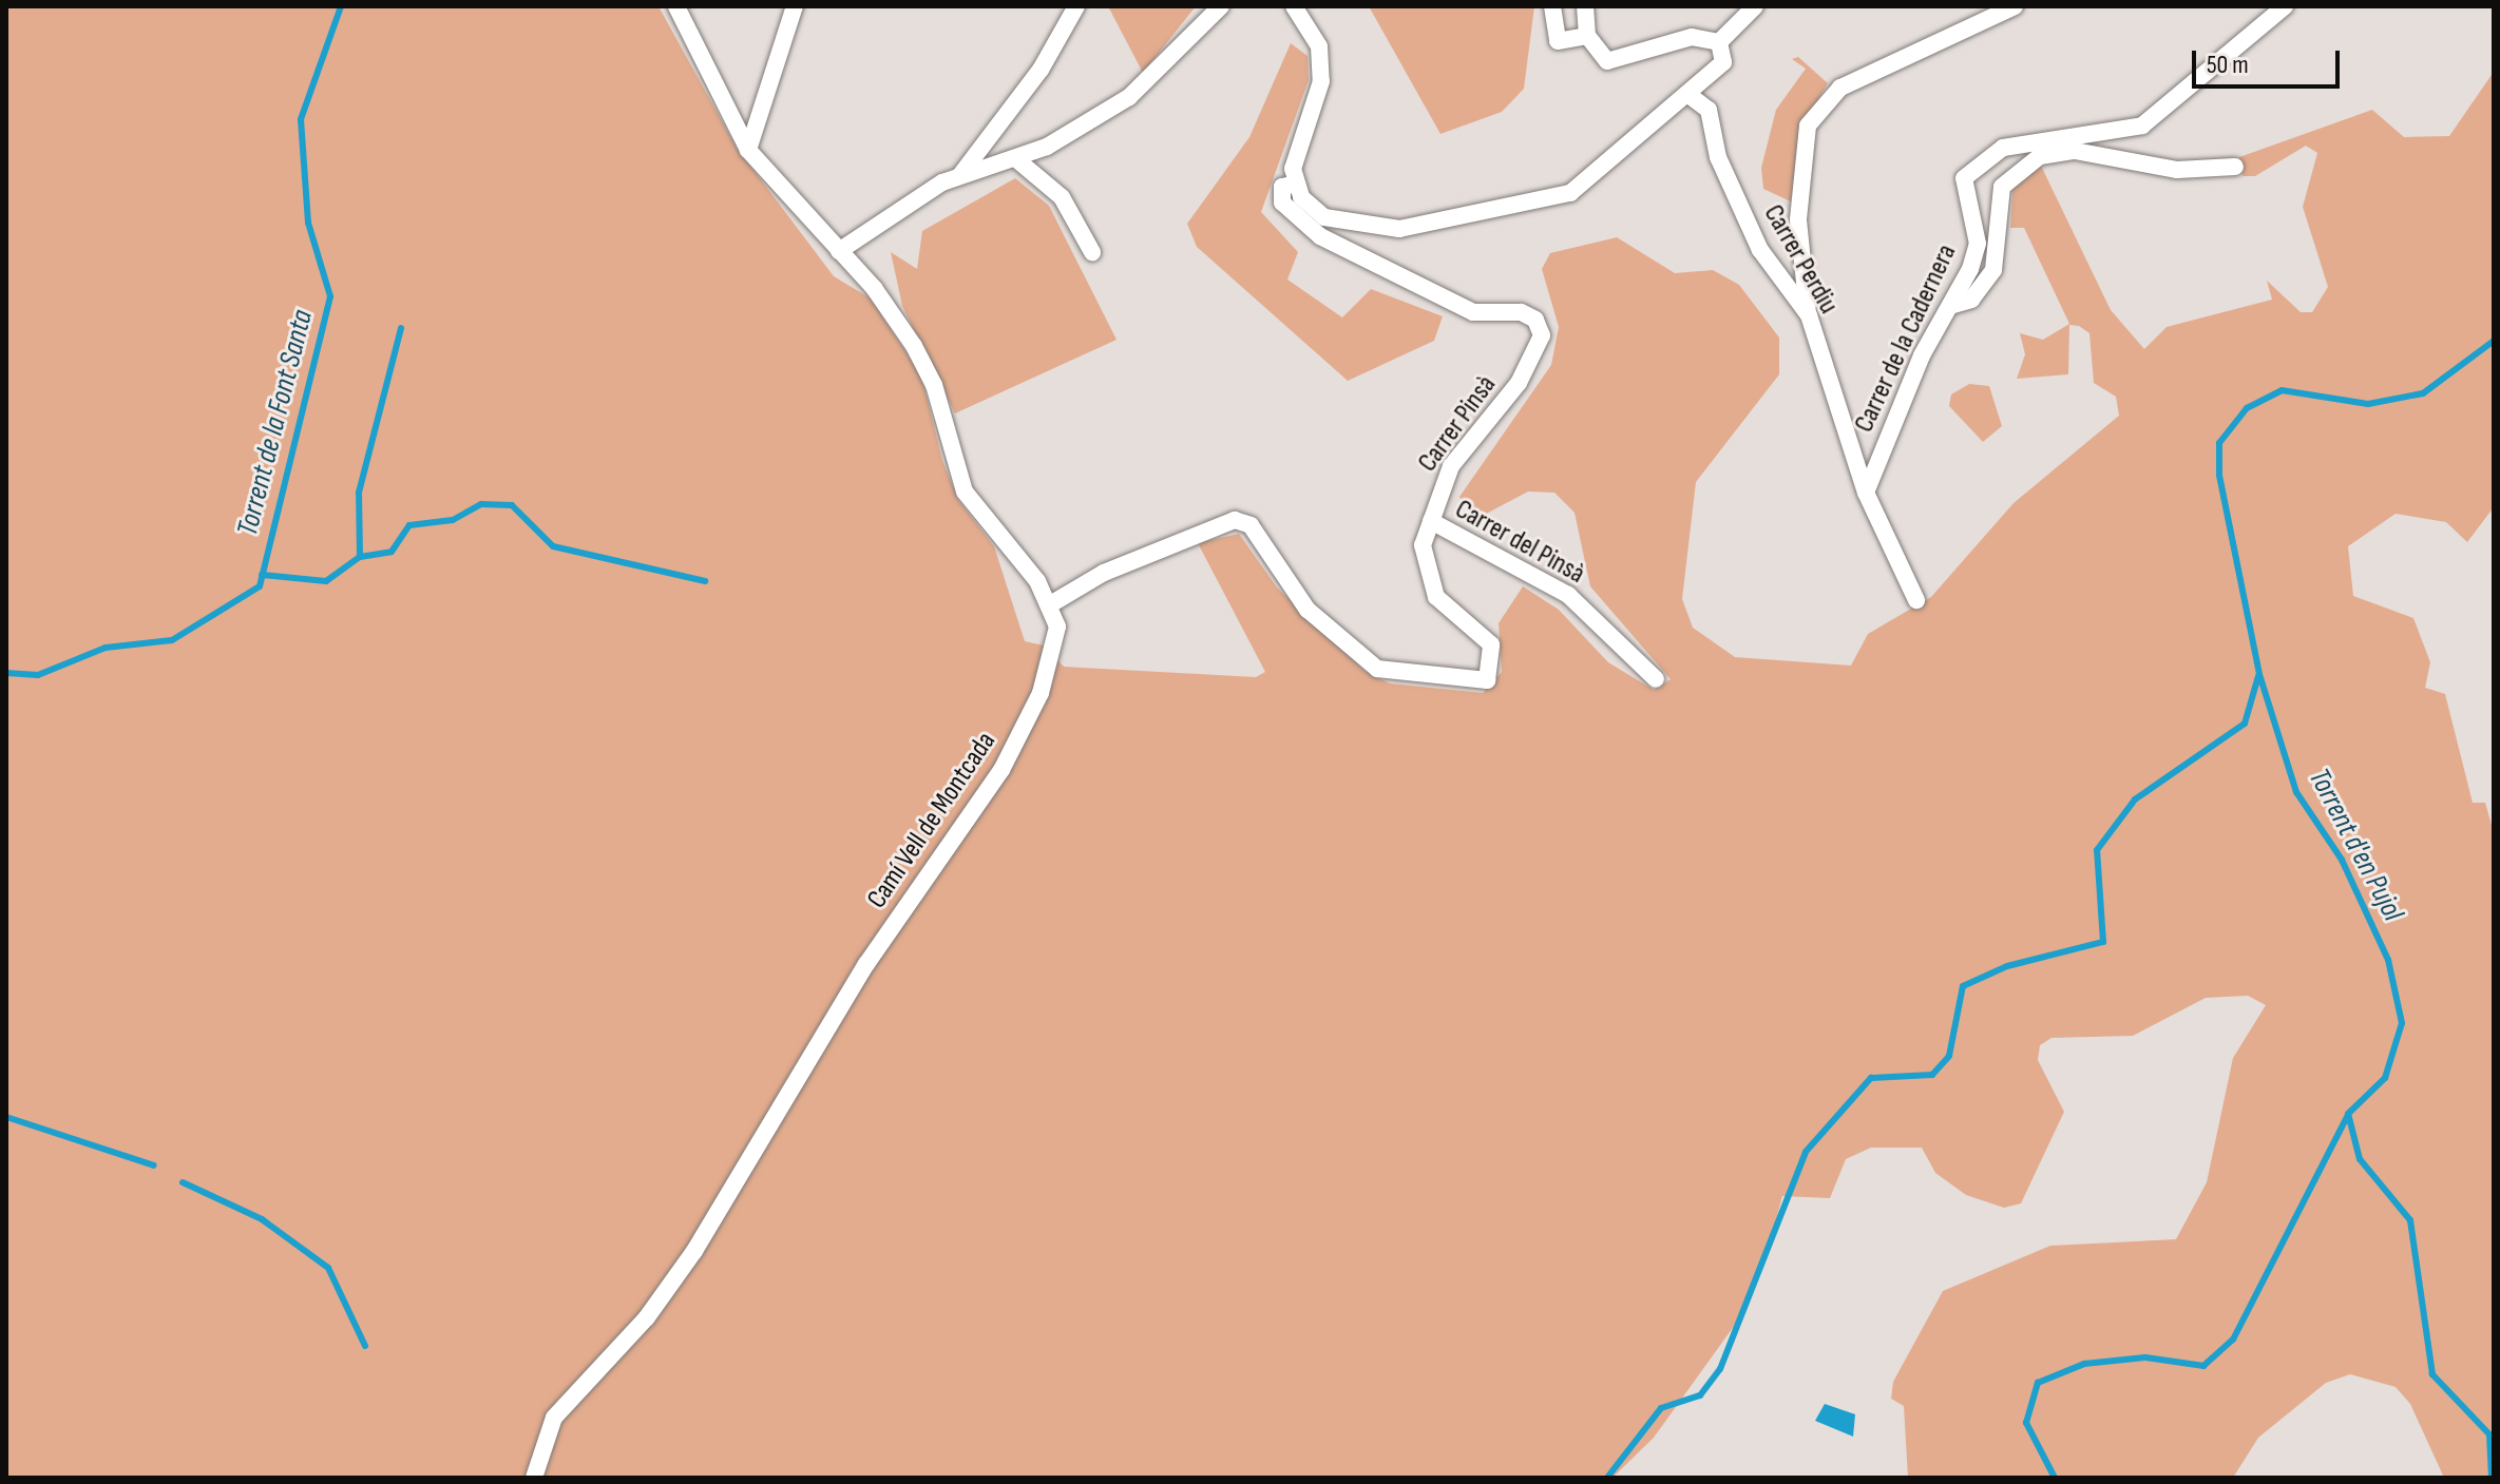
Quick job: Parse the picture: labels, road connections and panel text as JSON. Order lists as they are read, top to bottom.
{
  "streets": {
    "street": [
      "Carrer Perdiu",
      "Carrer de la Cadernera",
      "Carrer Pinsà",
      "Carrer del Pinsà",
      "Camí Vell de Montcada"
    ]
  },
  "crossings": [
    ["Carrer Perdiu", "Carrer de la Cadernera"],
    ["Carrer Pinsà", "Carrer del Pinsà"],
    ["Carrer Pinsà", "Camí Vell de Montcada"]
  ],
  "water": ["Torrent de la Font Santa", "Torrent d'en Pujol"],
  "scale_bar": "50 m"
}
